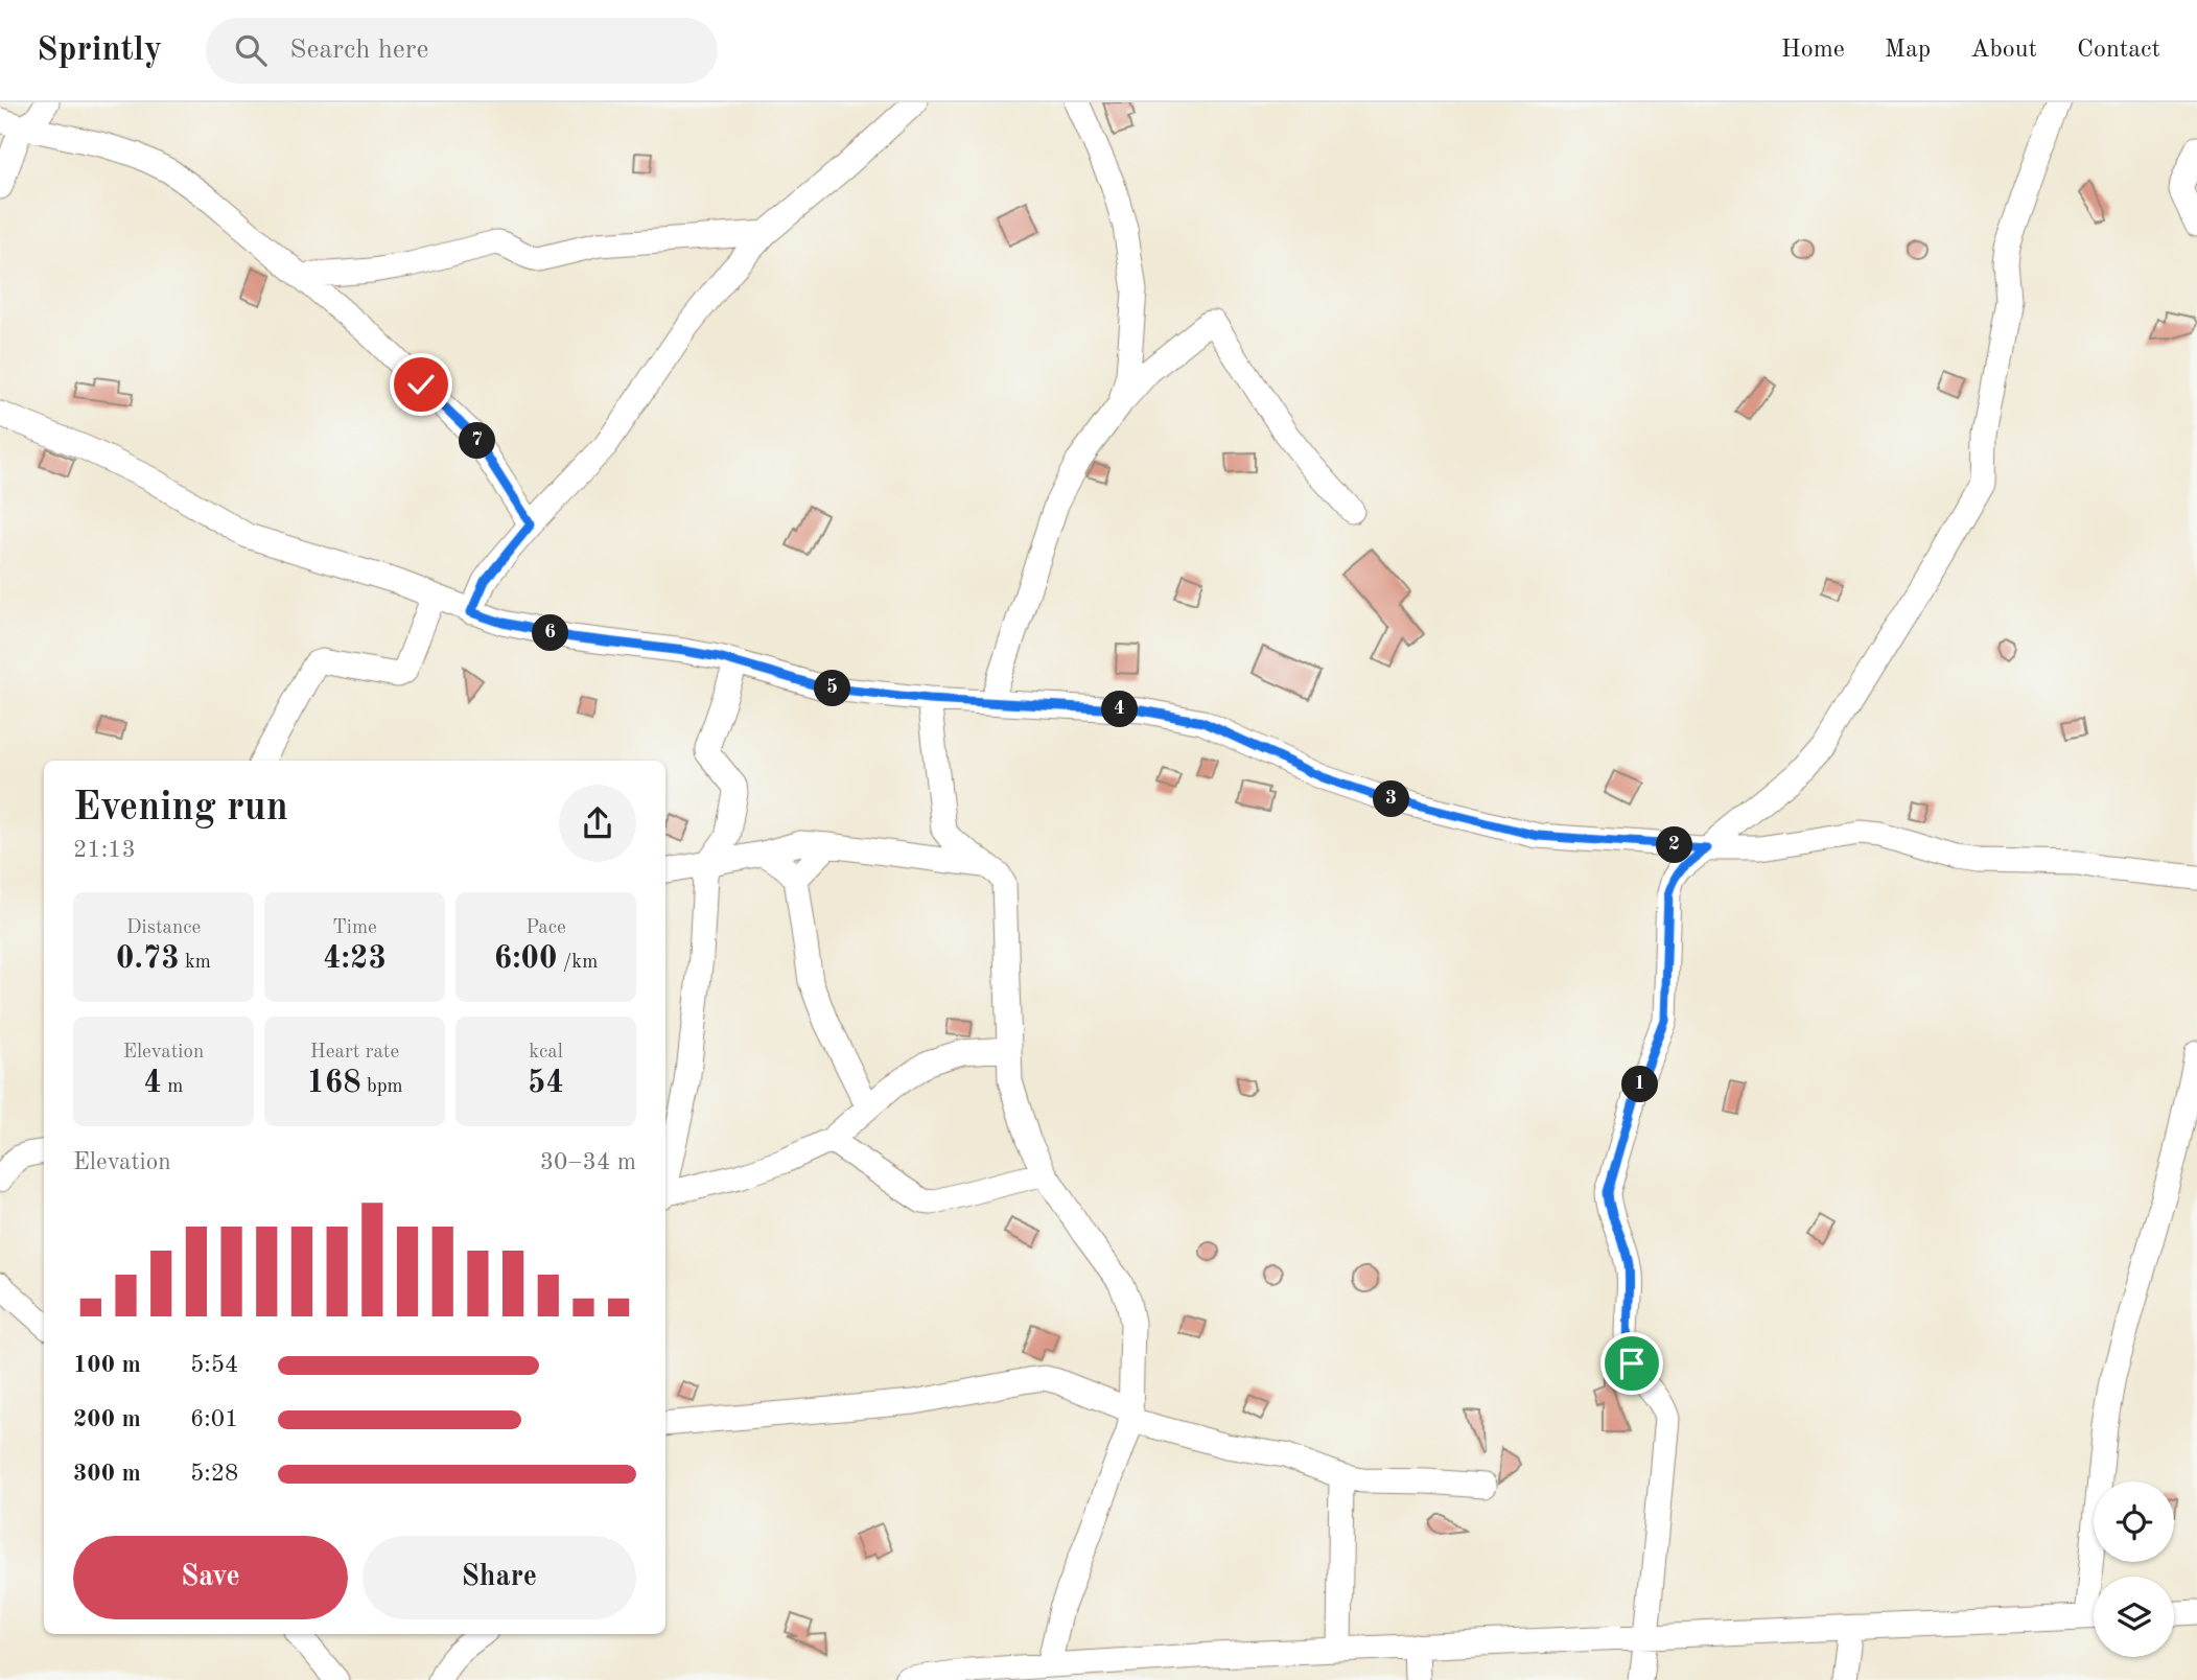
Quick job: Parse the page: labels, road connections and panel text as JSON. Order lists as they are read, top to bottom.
{
  "page": {
    "header": "Sprintly",
    "search": "Search here",
    "nav": [
      "Home",
      "Map",
      "About",
      "Contact"
    ],
    "pins": [
      "7",
      "6",
      "5",
      "4",
      "3",
      "2",
      "1"
    ],
    "heading": ["Evening run", "21:13"],
    "stats": [
      ["Distance", "0.73 km"],
      ["Time", "4:23"],
      ["Pace", "6:00 /km"],
      ["Elevation", "4 m"],
      ["Heart rate", "168 bpm"],
      ["kcal", "54"]
    ],
    "chart": ["Elevation", "30–34 m"],
    "list": [
      {
        "name": "100 m",
        "note": "5:54"
      },
      {
        "name": "200 m",
        "note": "6:01"
      },
      {
        "name": "300 m",
        "note": "5:28"
      }
    ],
    "buttons": ["Save", "Share"]
  }
}
